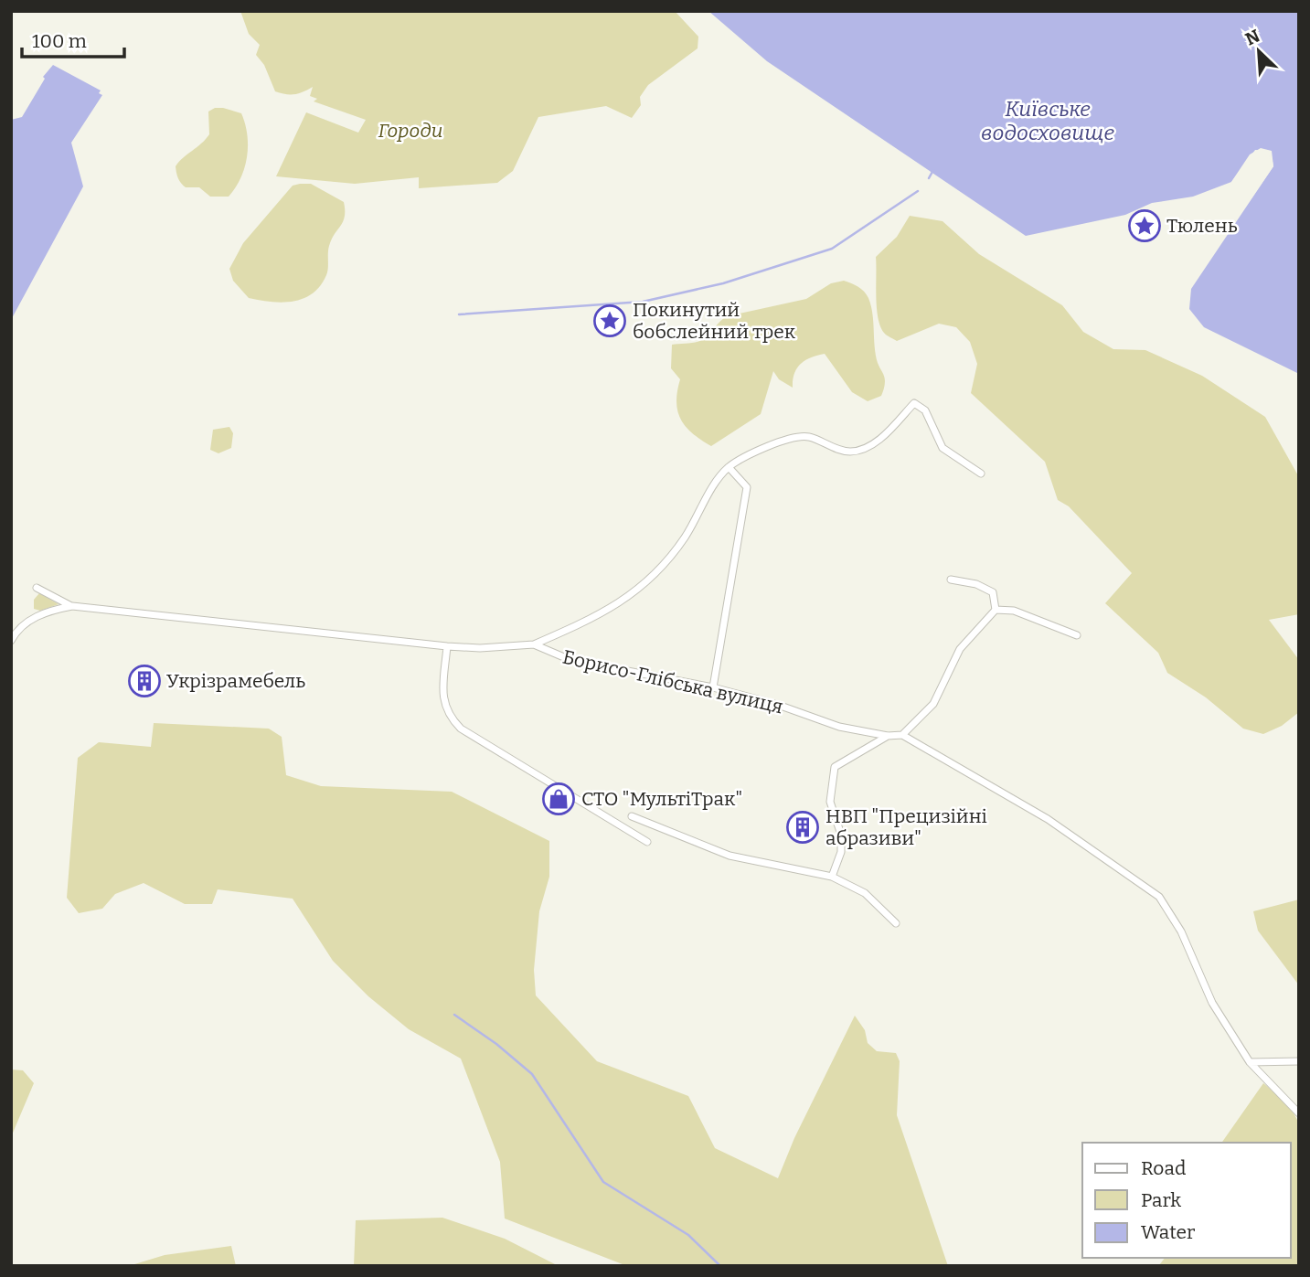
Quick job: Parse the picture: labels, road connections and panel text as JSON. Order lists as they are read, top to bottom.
{
  "streets": {
    "street": ["Борисо-Глібська вулиця"]
  },
  "water": ["Київське водосховище"],
  "parks": ["Городи"],
  "places": {
    "place": ["Тюлень", "Покинутий бобслейний трек"],
    "building": ["Укрізрамебель", "НВП \"Прецизійні абразиви\""],
    "shop": ["СТО \"МультіТрак\""]
  },
  "legend": ["Road", "Park", "Water"],
  "scale_bar": "100 m",
  "north": "top left"
}
